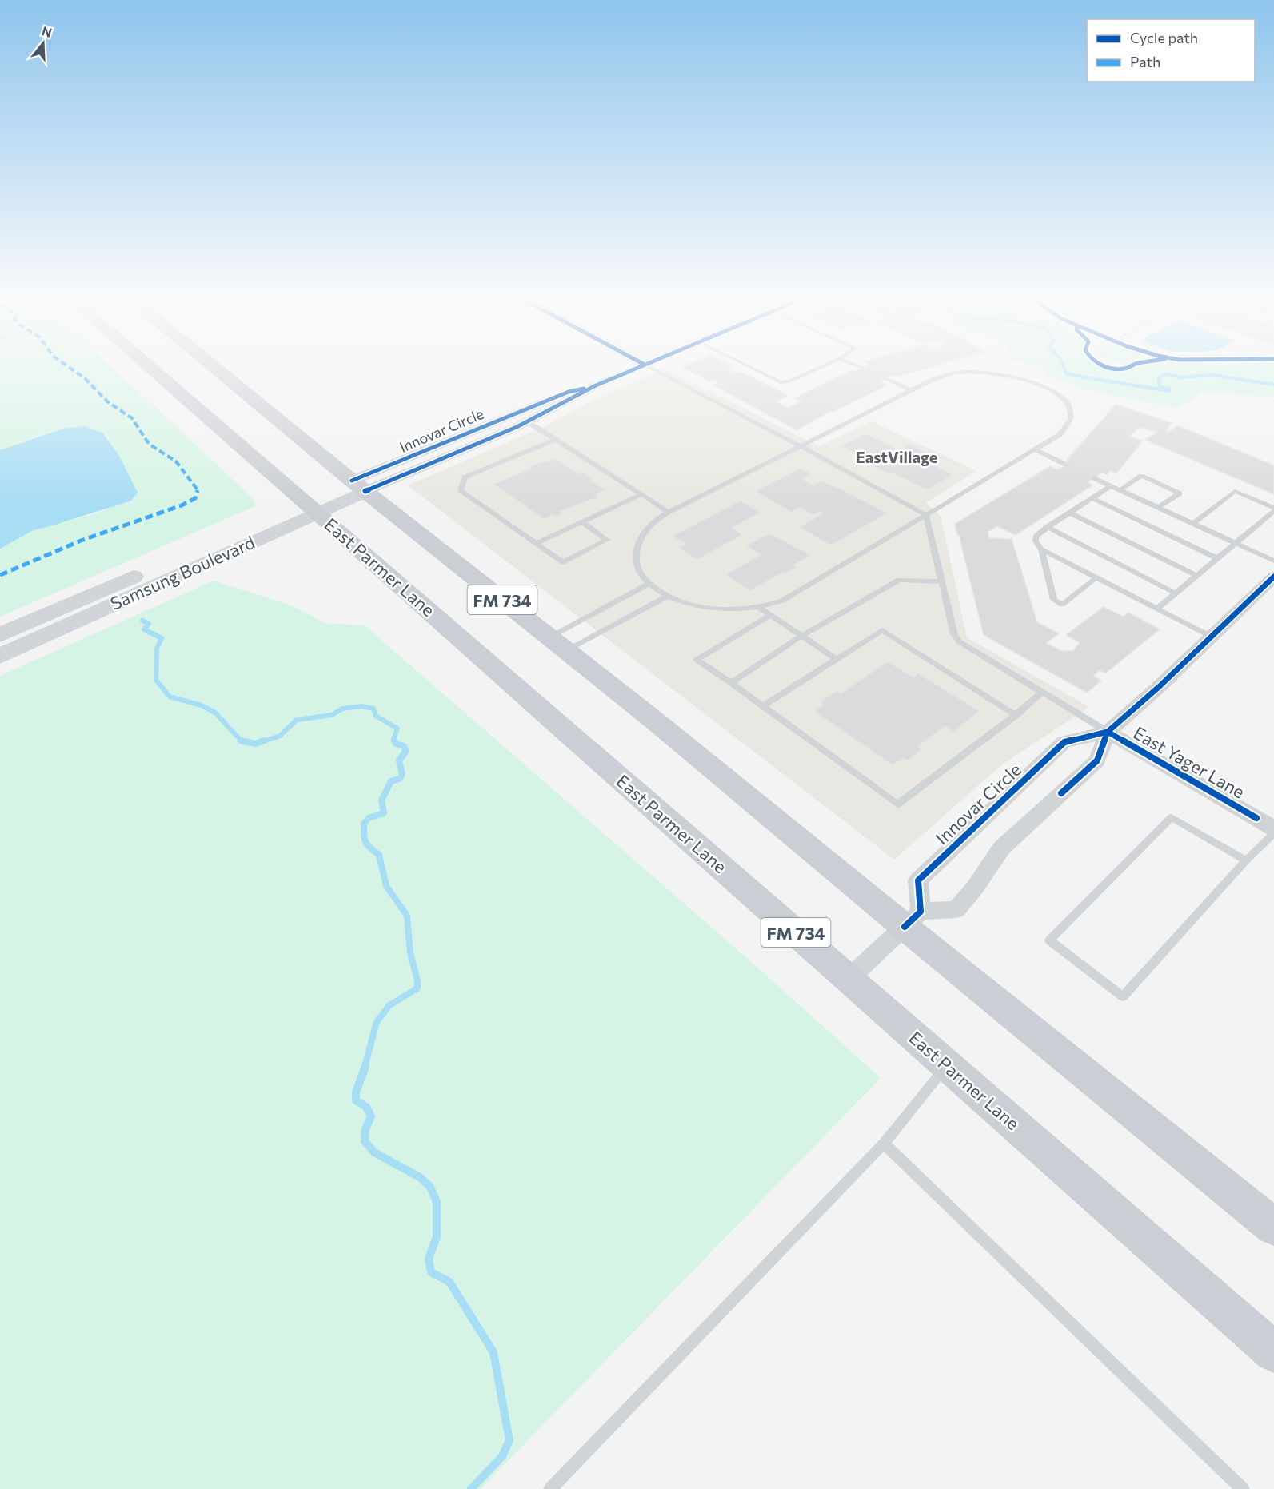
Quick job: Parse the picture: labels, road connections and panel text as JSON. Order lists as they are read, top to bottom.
{
  "streets": {
    "main road": ["East Parmer Lane", "FM 734"],
    "street": ["Innovar Circle", "Samsung Boulevard", "East Yager Lane"]
  },
  "crossings": [
    ["Innovar Circle", "Samsung Boulevard"],
    ["Innovar Circle", "FM 734"],
    ["Innovar Circle", "East Yager Lane"],
    ["East Parmer Lane", "Samsung Boulevard"],
    ["Samsung Boulevard", "FM 734"]
  ],
  "districts": ["EastVillage"],
  "legend": ["Cycle path", "Path"],
  "north": "top"
}
